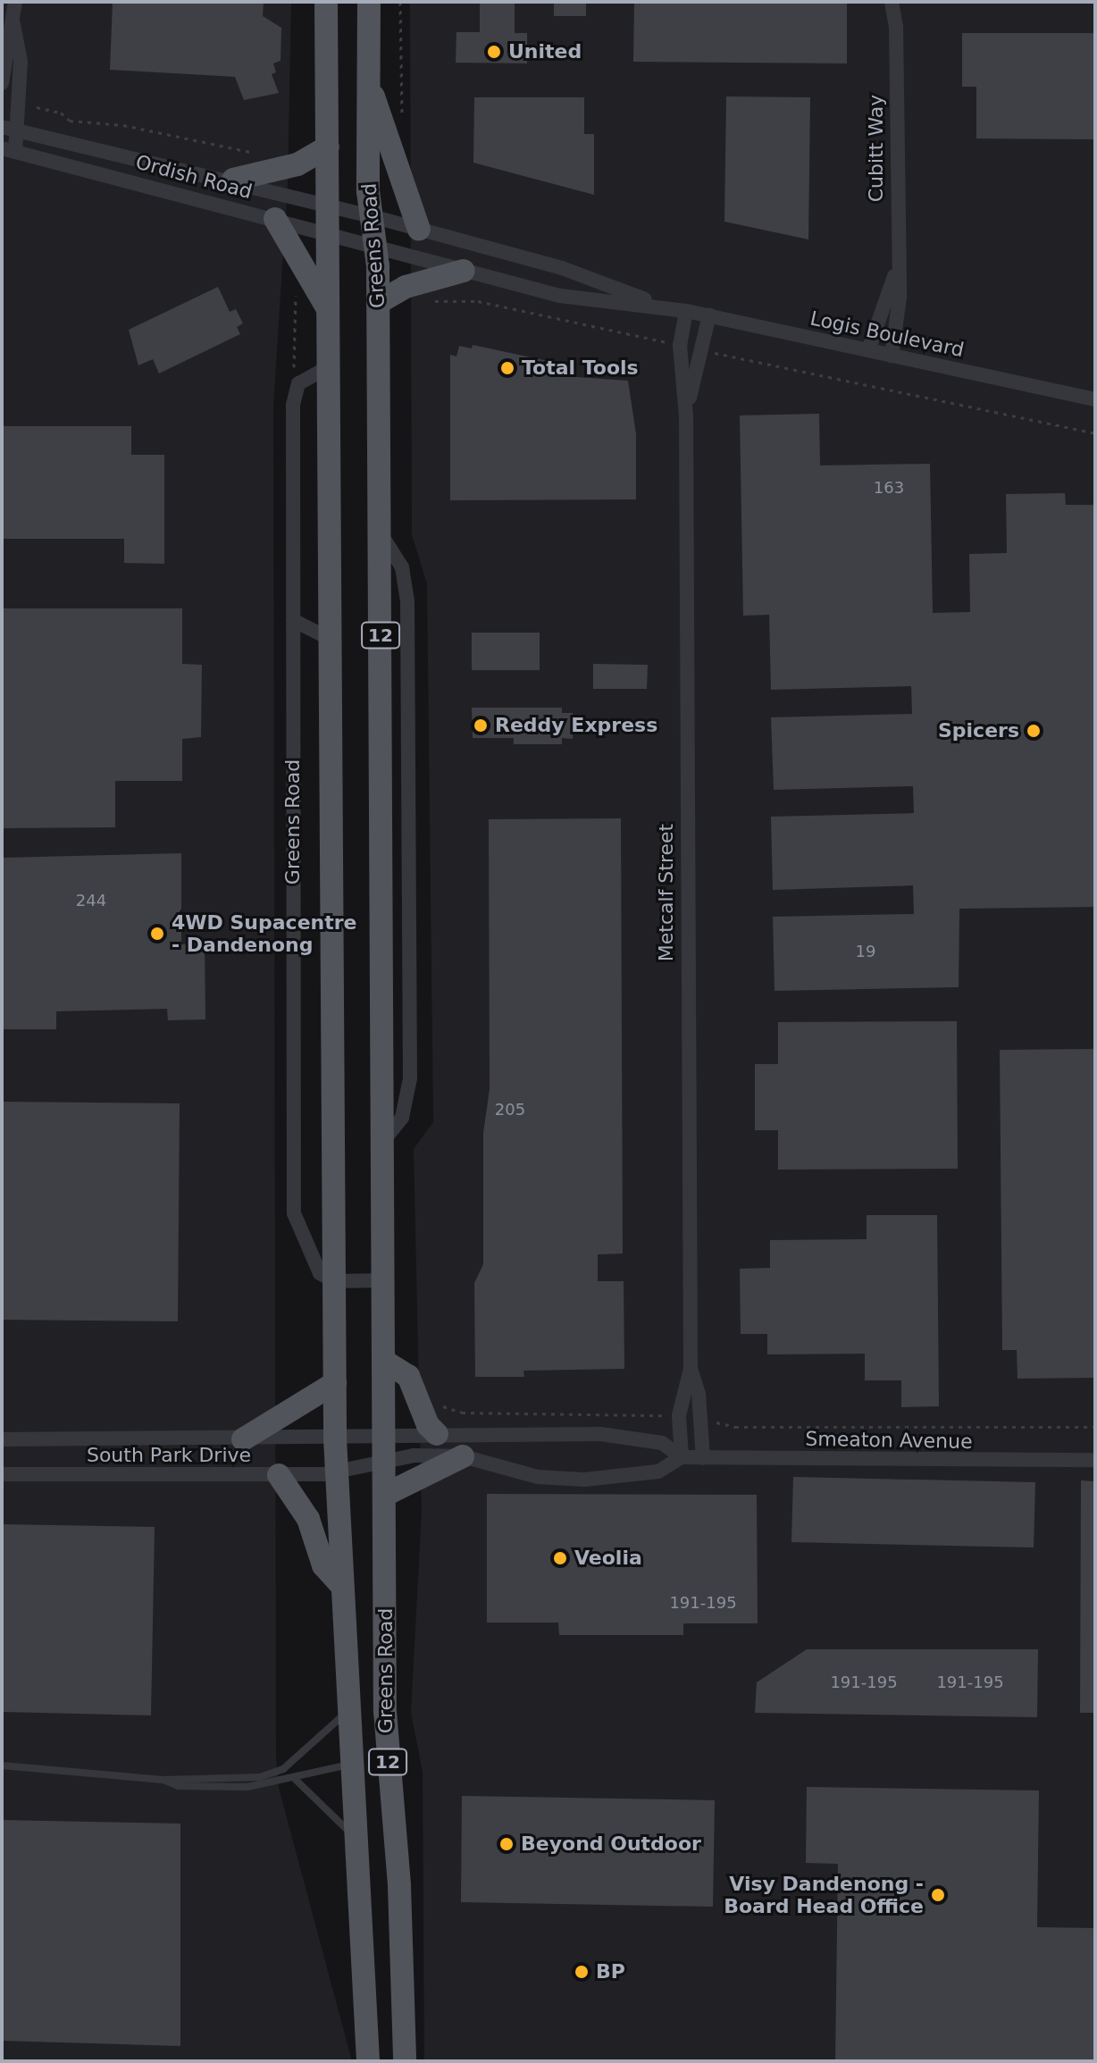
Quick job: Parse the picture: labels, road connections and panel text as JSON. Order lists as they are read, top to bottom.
{
  "streets": {
    "main road": ["Greens Road", "12"],
    "street": [
      "Cubitt Way",
      "Ordish Road",
      "Logis Boulevard",
      "Metcalf Street",
      "Smeaton Avenue",
      "South Park Drive"
    ]
  },
  "crossings": [
    ["Cubitt Way", "Logis Boulevard"],
    ["Ordish Road", "Greens Road"],
    ["Ordish Road", "Logis Boulevard"],
    ["Greens Road", "Logis Boulevard"],
    ["Greens Road", "Smeaton Avenue"],
    ["Greens Road", "South Park Drive"],
    ["Logis Boulevard", "Metcalf Street"],
    ["Metcalf Street", "Smeaton Avenue"],
    ["Smeaton Avenue", "South Park Drive"]
  ],
  "places": [
    "United",
    "Total Tools",
    "Reddy Express",
    "Spicers",
    "4WD Supacentre - Dandenong",
    "Veolia",
    "Beyond Outdoor",
    "Visy Dandenong - Board Head Office",
    "BP"
  ],
  "house_numbers": [
    "163",
    "244",
    "19",
    "205",
    "191-195",
    "191-195",
    "191-195"
  ]
}
